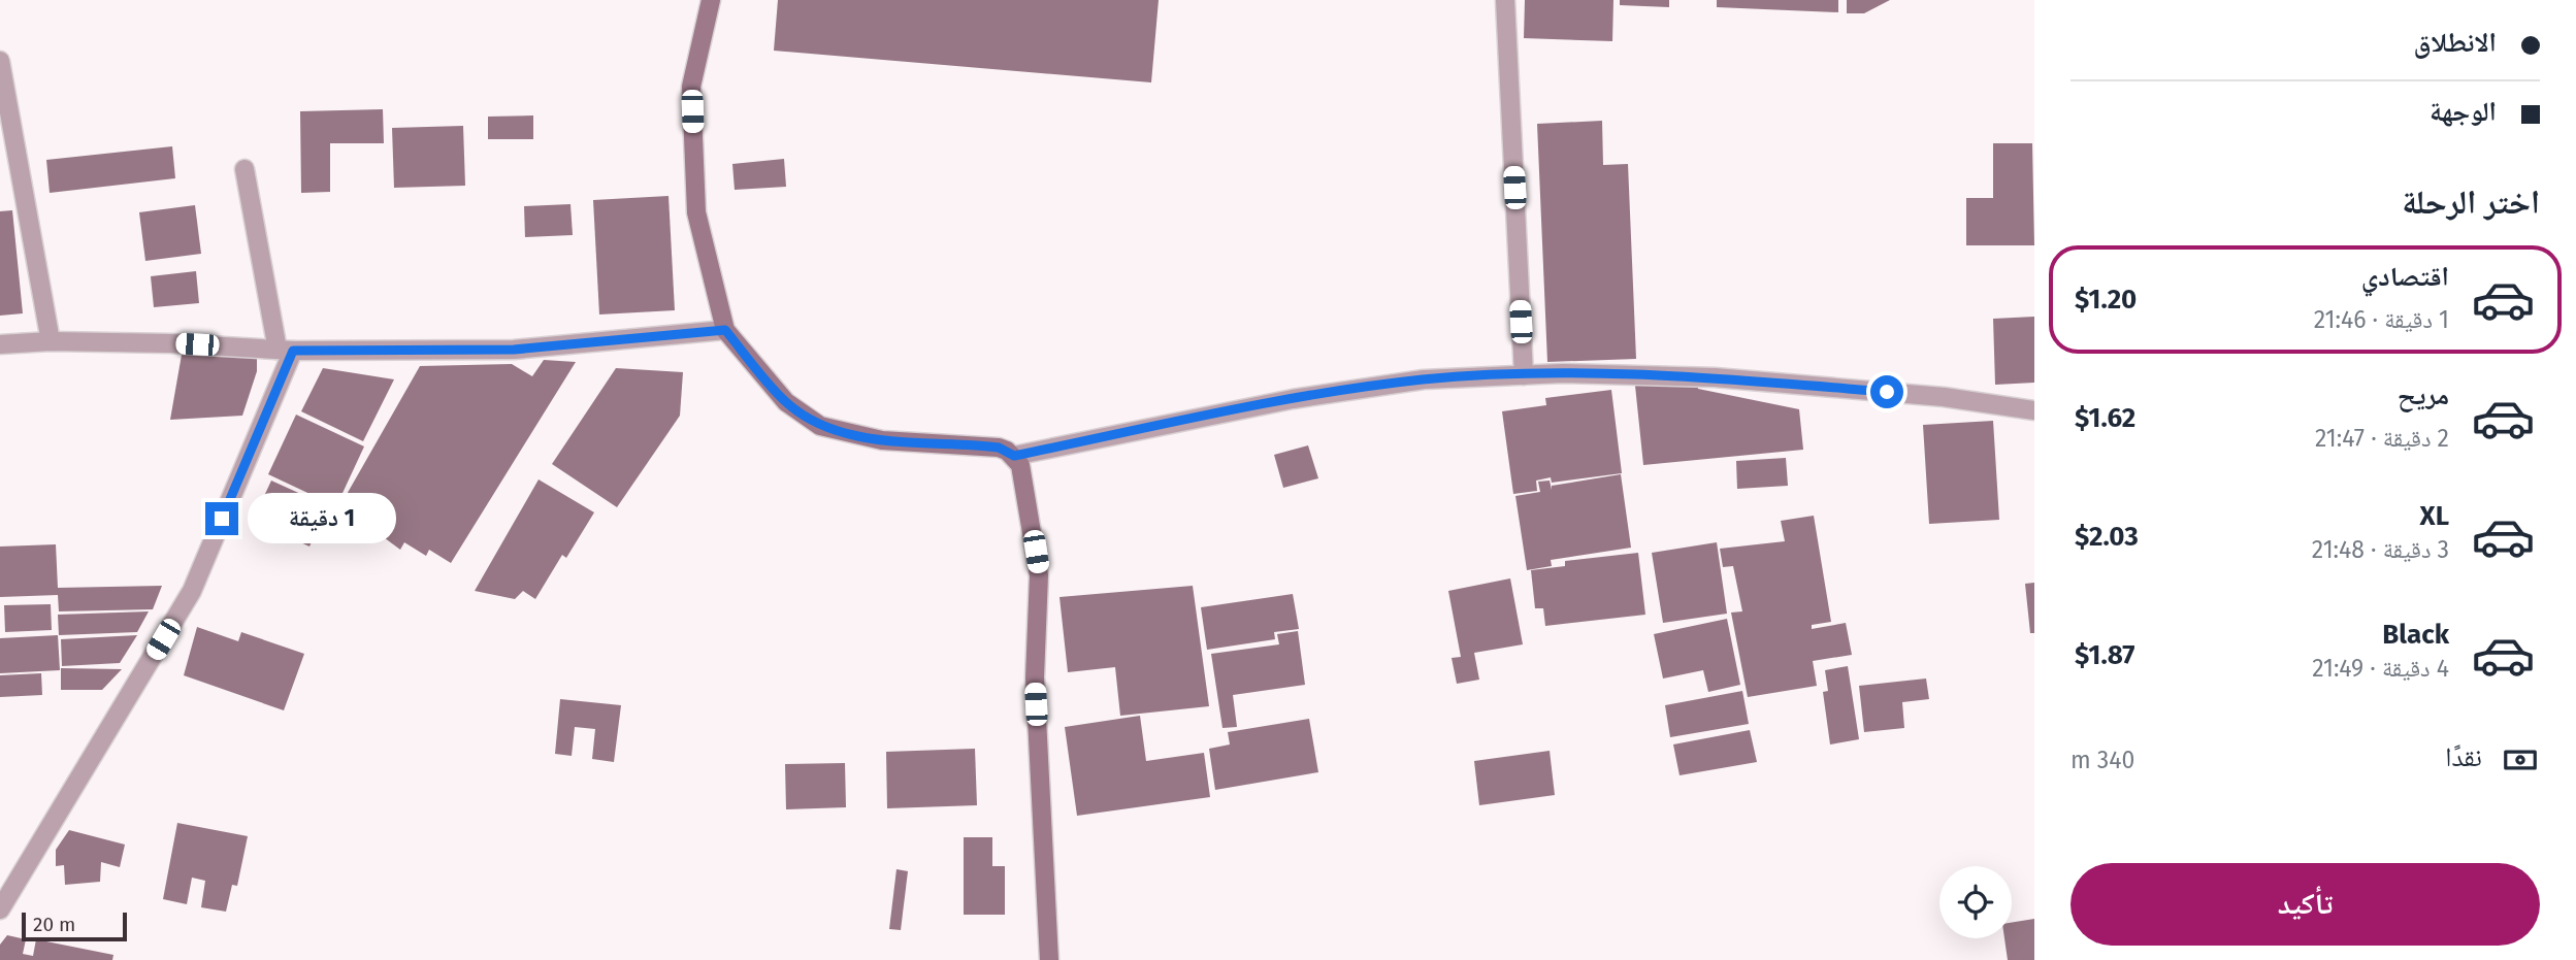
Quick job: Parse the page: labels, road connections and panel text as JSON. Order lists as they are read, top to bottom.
{
  "scale_bar": "20 m",
  "page": {
    "banner": ["الانطلاق", "الوجهة"],
    "heading": "اختر الرحلة",
    "list": [
      {
        "name": "اقتصادي",
        "note": "1 دقيقة · 21:46",
        "value": "$1.20"
      },
      {
        "name": "مريح",
        "note": "2 دقيقة · 21:47",
        "value": "$1.62"
      },
      {
        "name": "XL",
        "note": "3 دقيقة · 21:48",
        "value": "$2.03"
      },
      {
        "name": "Black",
        "note": "4 دقيقة · 21:49",
        "value": "$1.87"
      }
    ],
    "bubble": "1 دقيقة",
    "pay": ["نقدًا", "340 m"],
    "buttons": "تأكيد",
    "scale": "20 m"
  }
}
